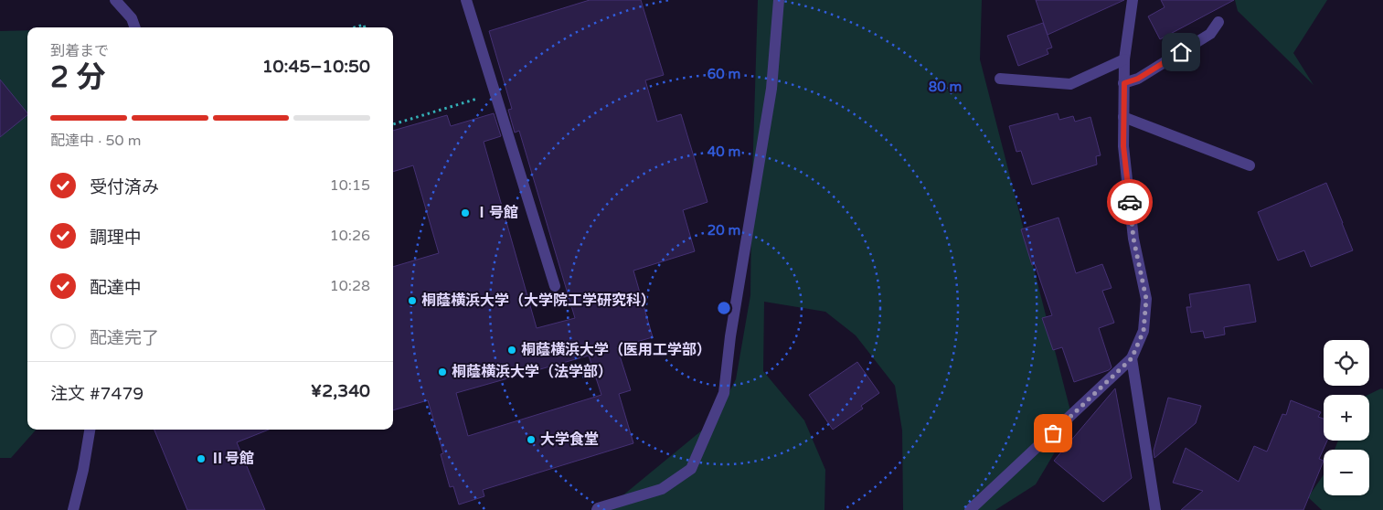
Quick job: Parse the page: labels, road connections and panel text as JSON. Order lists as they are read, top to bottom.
{
  "places": [
    "Ⅰ号館",
    "桐蔭横浜大学（大学院工学研究科）",
    "桐蔭横浜大学（医用工学部）",
    "桐蔭横浜大学（法学部）",
    "大学食堂",
    "Ⅱ号館"
  ],
  "page": {
    "heading": ["2 分", "到着まで", "10:45–10:50"],
    "panel": ["注文 #7479", "¥2,340"],
    "bar": "配達中 · 50 m",
    "list": [
      ["受付済み", "10:15"],
      ["調理中", "10:26"],
      ["配達中", "10:28"],
      "配達完了"
    ],
    "map_buttons": ["+", "−"]
  },
  "rings": [
    "60 m",
    "80 m",
    "40 m",
    "20 m"
  ]
}
